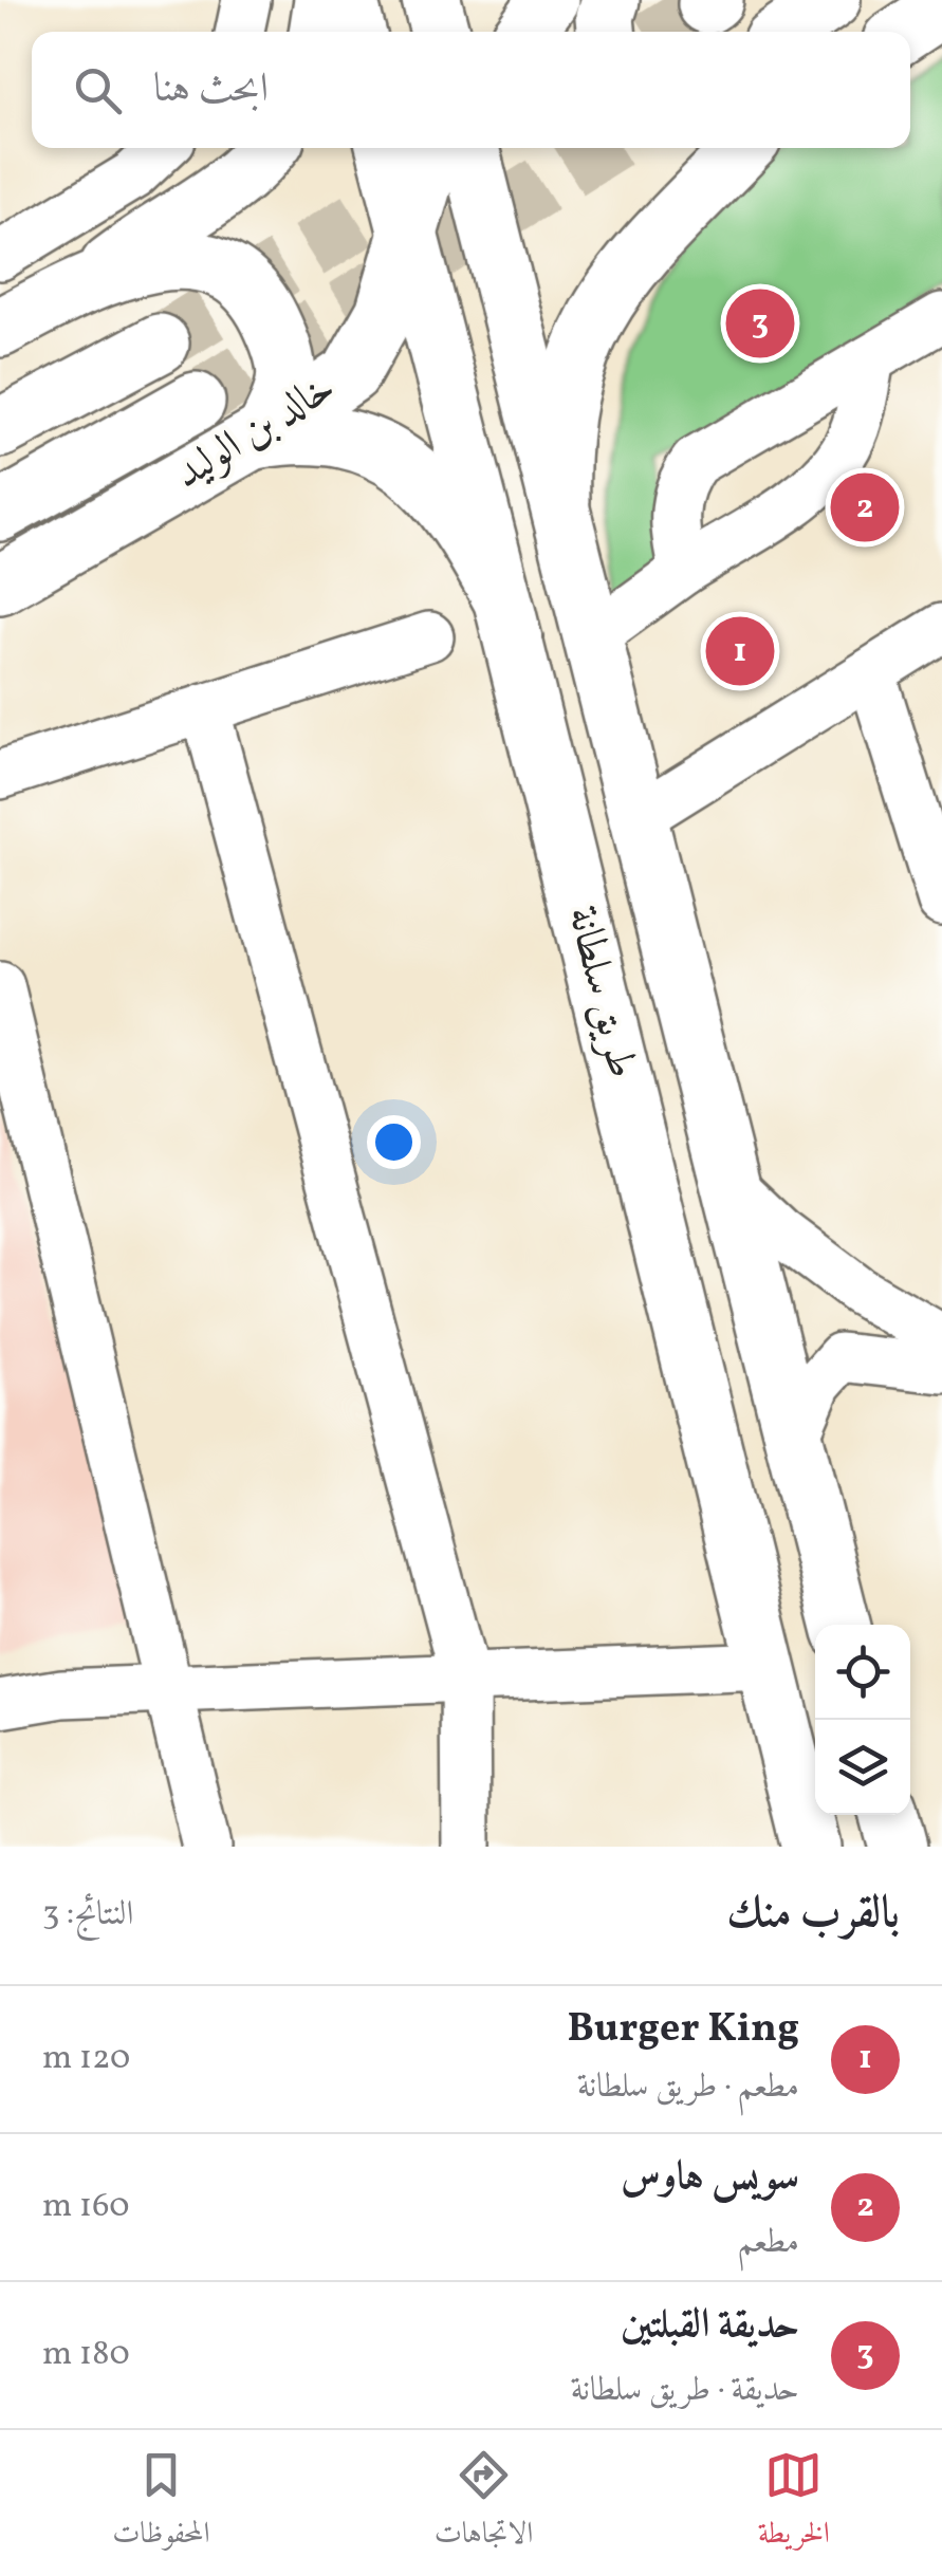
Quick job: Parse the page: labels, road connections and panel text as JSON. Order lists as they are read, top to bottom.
{
  "streets": {
    "main road": ["خالد بن الوليد", "طريق سلطانة"]
  },
  "crossings": [
    ["خالد بن الوليد", "طريق سلطانة"]
  ],
  "page": {
    "search": "ابحث هنا",
    "pins": ["3", "2", "1"],
    "heading": ["بالقرب منك", "النتائج: 3"],
    "list": [
      {
        "mark": "1",
        "name": "Burger King",
        "note": "مطعم · طريق سلطانة",
        "value": "120 m"
      },
      {
        "mark": "2",
        "name": "سويس هاوس",
        "note": "مطعم",
        "value": "160 m"
      },
      {
        "mark": "3",
        "name": "حدیقة القبلتین",
        "note": "حديقة · طريق سلطانة",
        "value": "180 m"
      }
    ],
    "nav": ["الخريطة", "الاتجاهات", "المحفوظات"]
  }
}
